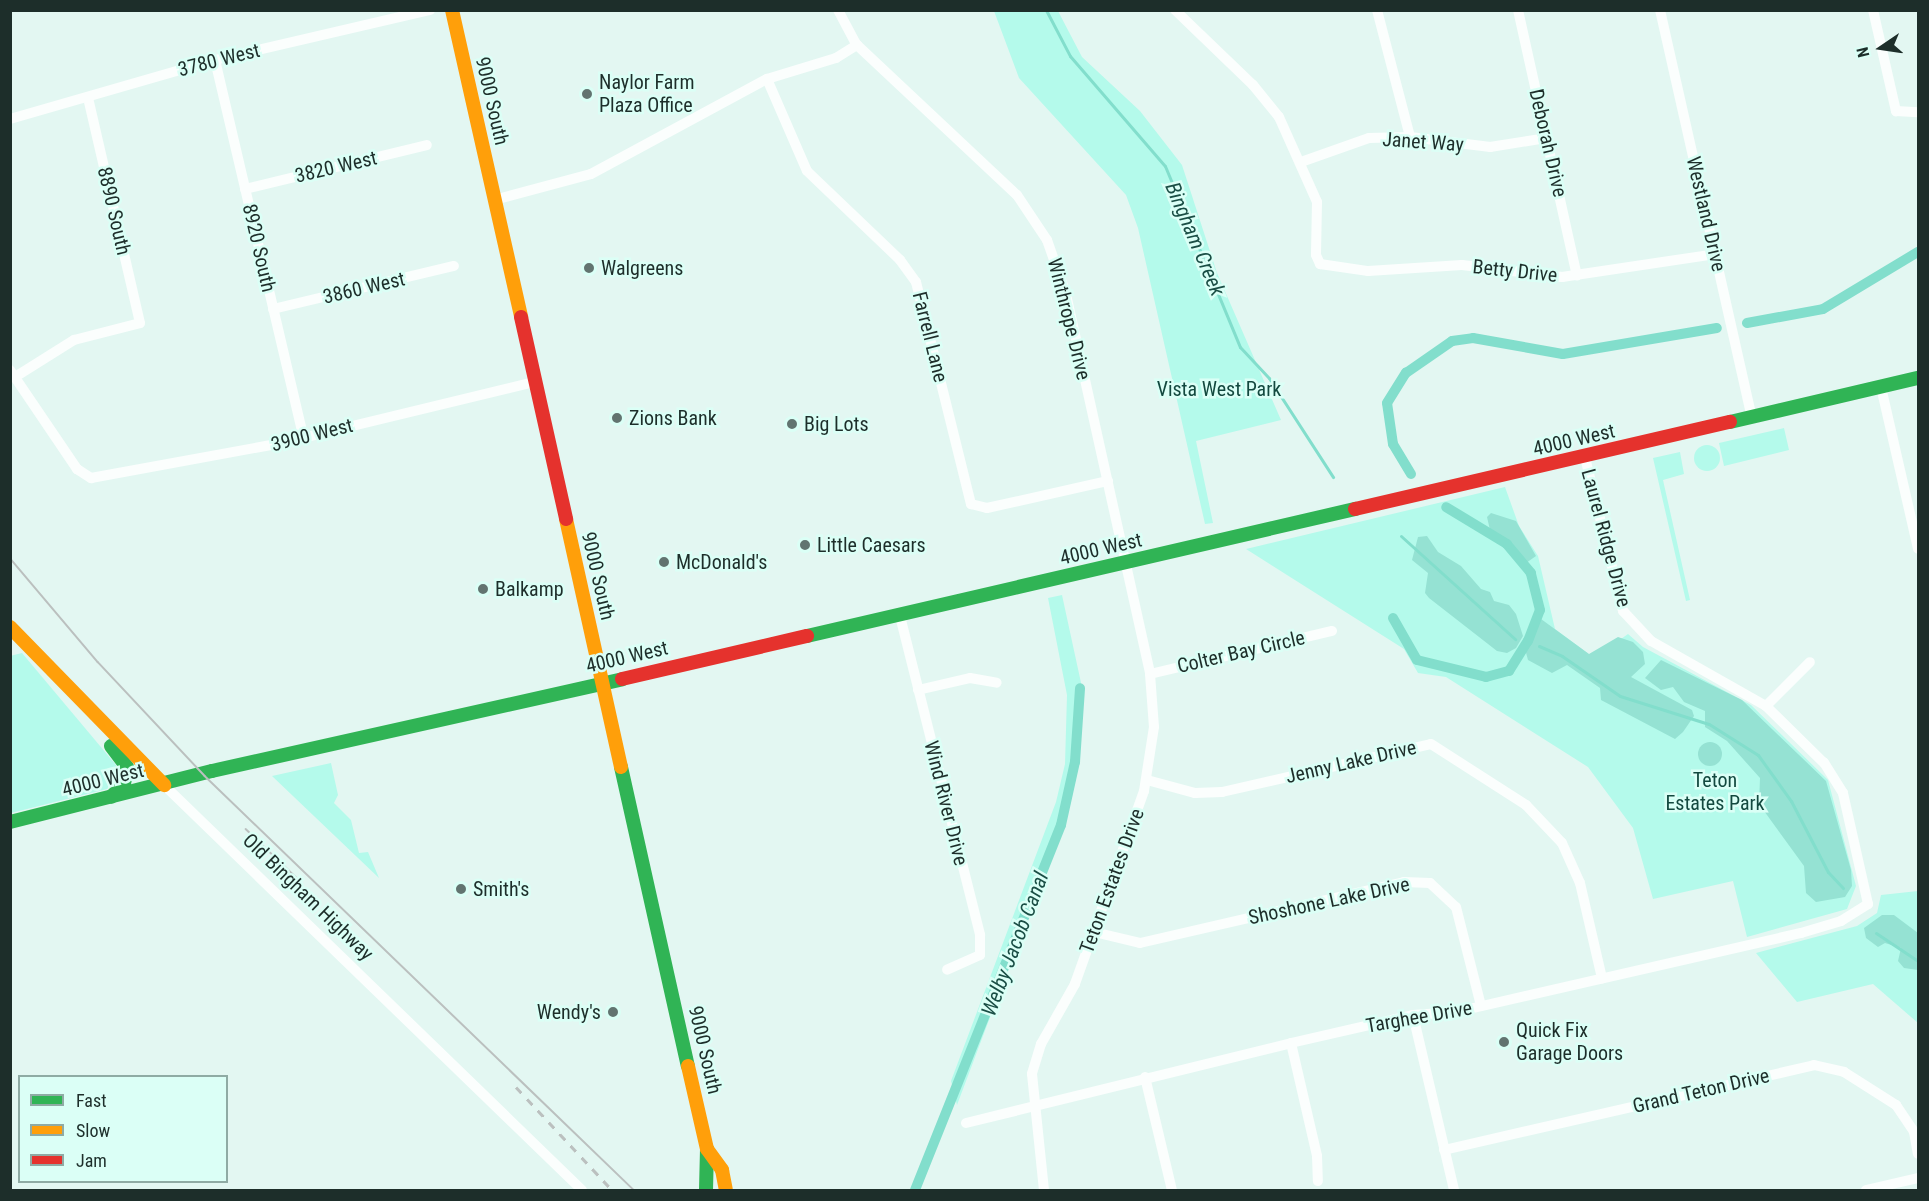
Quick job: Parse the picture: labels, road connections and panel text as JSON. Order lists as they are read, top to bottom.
{
  "streets": {
    "main road": ["9000 South", "4000 West", "Old Bingham Highway"],
    "street": [
      "3780 West",
      "Janet Way",
      "Deborah Drive",
      "3820 West",
      "8890 South",
      "Westland Drive",
      "8920 South",
      "Betty Drive",
      "3860 West",
      "Winthrope Drive",
      "Farrell Lane",
      "3900 West",
      "Laurel Ridge Drive",
      "Colter Bay Circle",
      "Jenny Lake Drive",
      "Wind River Drive",
      "Teton Estates Drive",
      "Shoshone Lake Drive",
      "Targhee Drive",
      "Grand Teton Drive"
    ]
  },
  "crossings": [
    ["3780 West", "8890 South"],
    ["3780 West", "8920 South"],
    ["9000 South", "3900 West"],
    ["9000 South", "4000 West"],
    ["Janet Way", "Deborah Drive"],
    ["Janet Way", "Betty Drive"],
    ["Deborah Drive", "Betty Drive"],
    ["3820 West", "8920 South"],
    ["8890 South", "3900 West"],
    ["Westland Drive", "Betty Drive"],
    ["Westland Drive", "4000 West"],
    ["8920 South", "3860 West"],
    ["8920 South", "3900 West"],
    ["Winthrope Drive", "Farrell Lane"],
    ["Winthrope Drive", "4000 West"],
    ["Winthrope Drive", "Teton Estates Drive"],
    ["4000 West", "Laurel Ridge Drive"],
    ["4000 West", "Wind River Drive"],
    ["4000 West", "Teton Estates Drive"],
    ["4000 West", "Old Bingham Highway"],
    ["Laurel Ridge Drive", "Targhee Drive"],
    ["Colter Bay Circle", "Teton Estates Drive"],
    ["Jenny Lake Drive", "Teton Estates Drive"],
    ["Jenny Lake Drive", "Targhee Drive"],
    ["Teton Estates Drive", "Shoshone Lake Drive"],
    ["Teton Estates Drive", "Targhee Drive"],
    ["Shoshone Lake Drive", "Targhee Drive"]
  ],
  "water": ["Bingham Creek", "Welby Jacob Canal"],
  "parks": ["Vista West Park", "Teton Estates Park"],
  "places": [
    "Naylor Farm Plaza Office",
    "Walgreens",
    "Zions Bank",
    "Big Lots",
    "Little Caesars",
    "McDonald's",
    "Balkamp",
    "Smith's",
    "Wendy's",
    "Quick Fix Garage Doors"
  ],
  "legend": ["Fast", "Slow", "Jam"],
  "north": "left"
}
